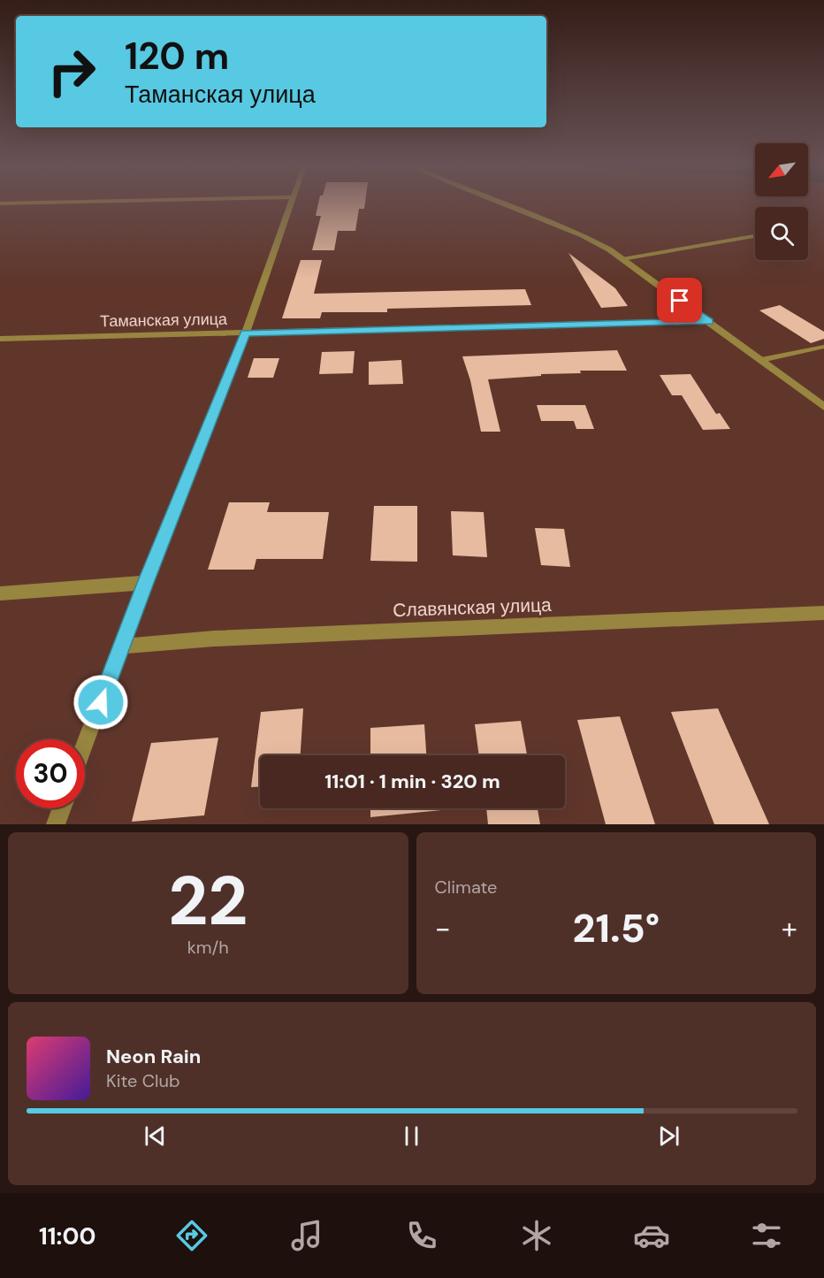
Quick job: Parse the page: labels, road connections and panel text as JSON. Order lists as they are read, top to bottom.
{
  "streets": {
    "street": ["Таманская улица", "Славянская улица"]
  },
  "north": "bottom left",
  "page": {
    "turn": ["120 m", "Таманская улица"],
    "limit": "30",
    "trip": "11:01 · 1 min · 320 m",
    "tile": [
      ["22", "km/h"],
      "Climate"
    ],
    "heat": ["−", "21.5°", "+"],
    "song": ["Neon Rain", "Kite Club"],
    "tabs": "11:00"
  }
}
